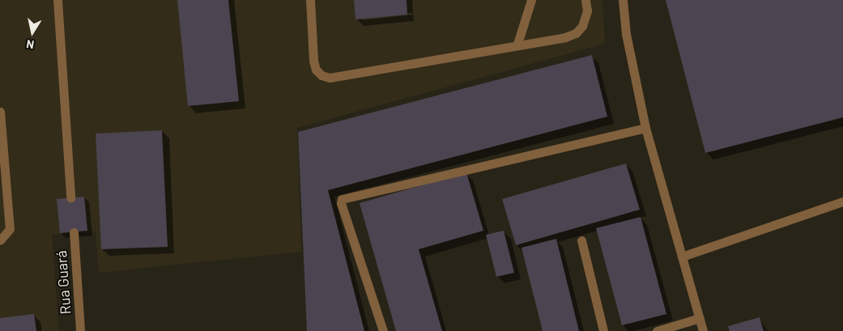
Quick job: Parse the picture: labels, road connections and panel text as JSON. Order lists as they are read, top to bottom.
{
  "streets": {
    "lane": ["Rua Guará"]
  },
  "north": "bottom"
}
